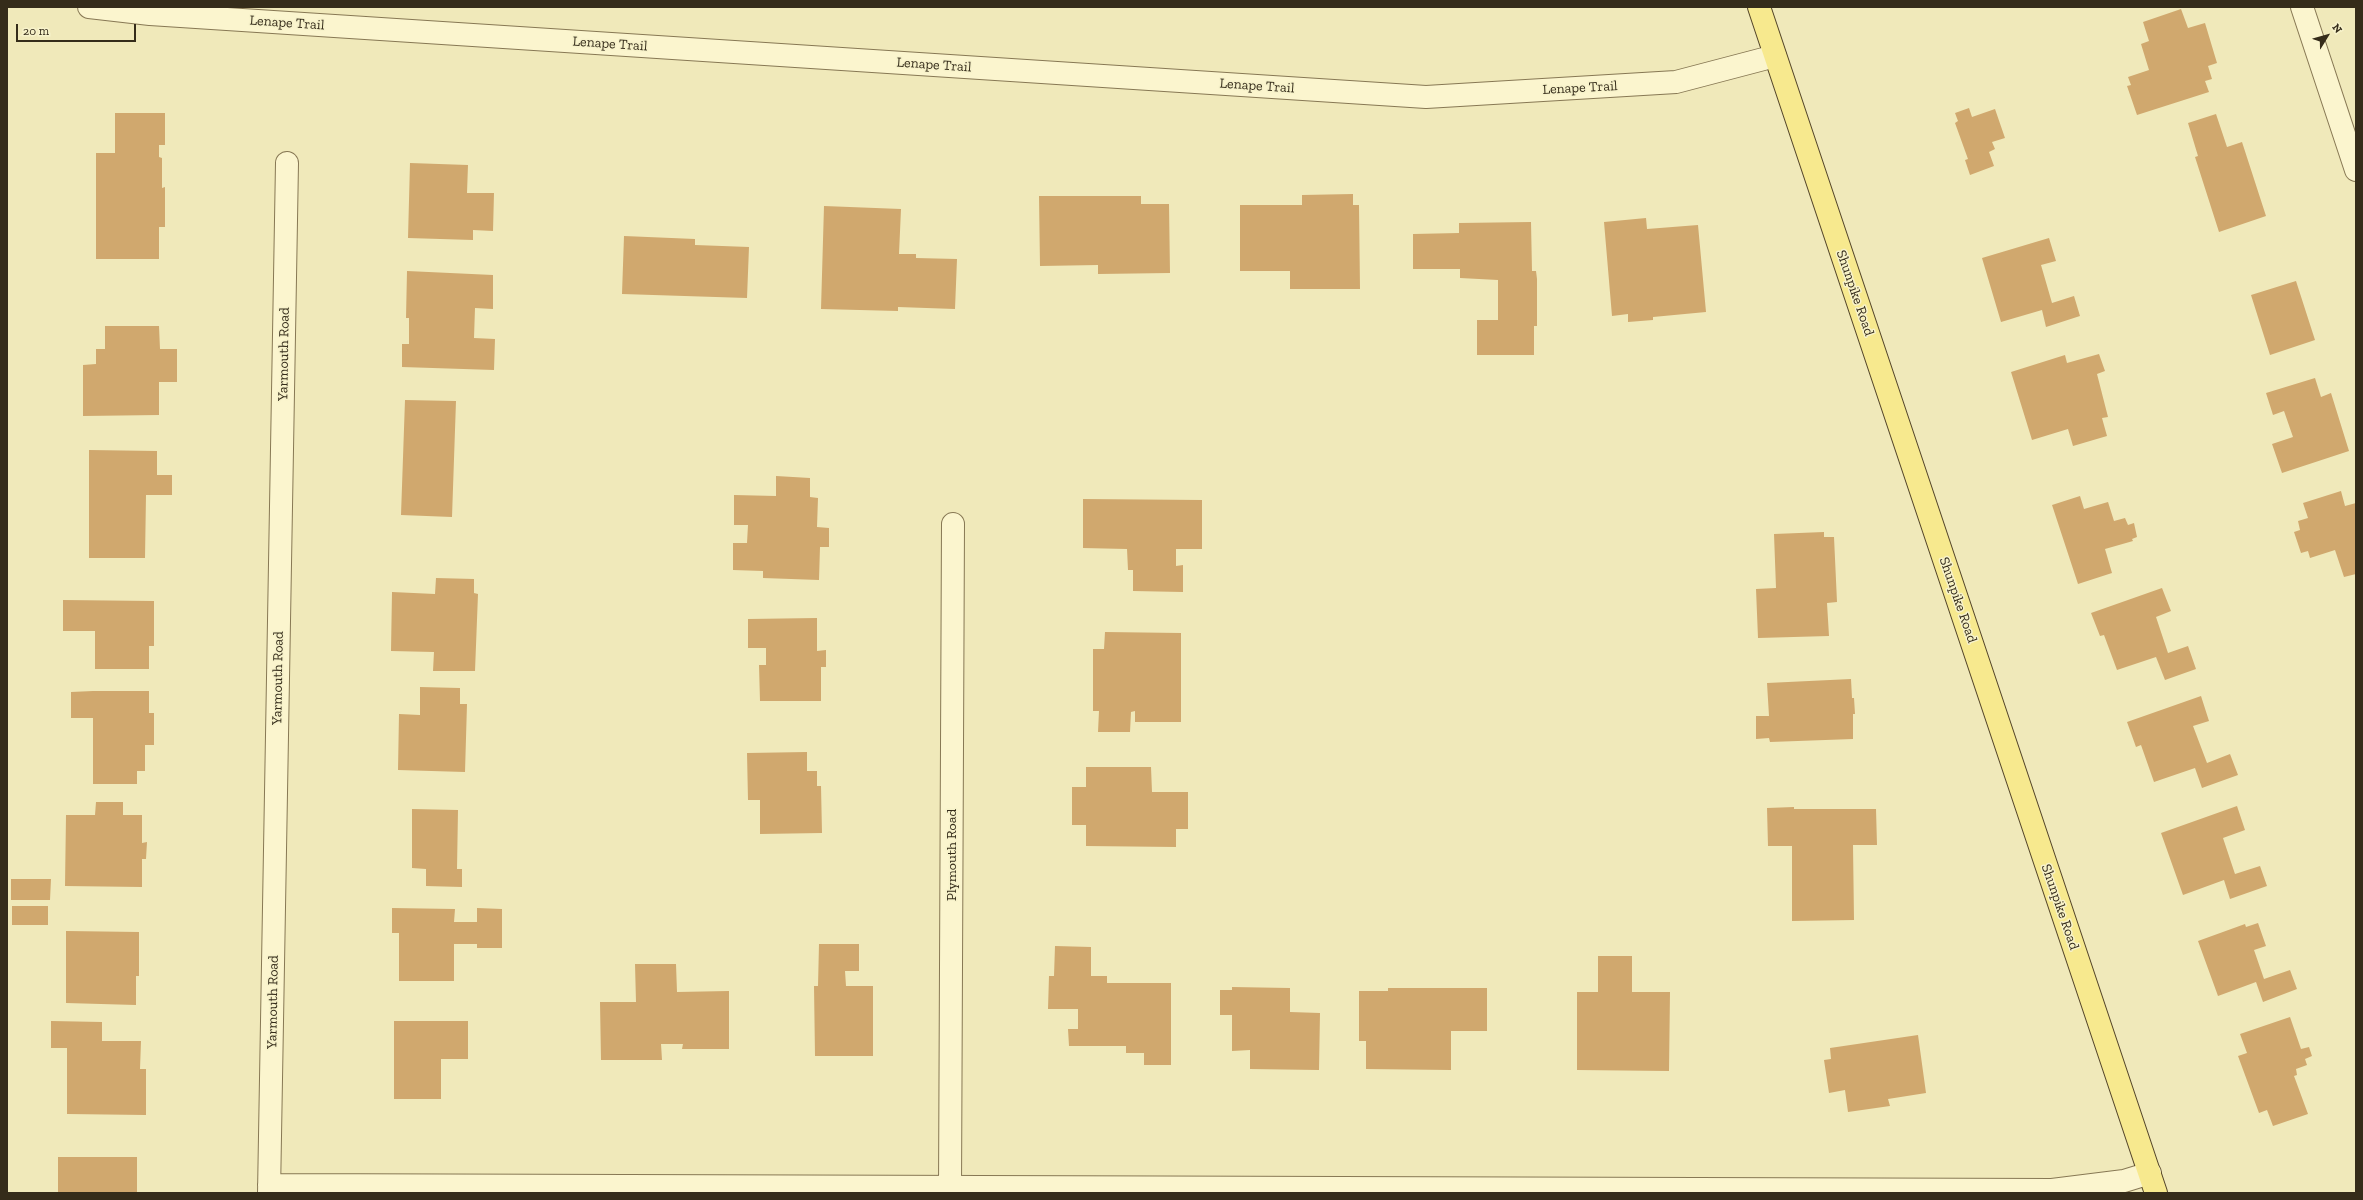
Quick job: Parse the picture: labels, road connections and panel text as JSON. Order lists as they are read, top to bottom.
{
  "streets": {
    "main road": ["Shunpike Road"],
    "street": ["Lenape Trail", "Yarmouth Road", "Plymouth Road"]
  },
  "crossings": [
    ["Lenape Trail", "Shunpike Road"]
  ],
  "scale_bar": "20 m",
  "north": "top right"
}
